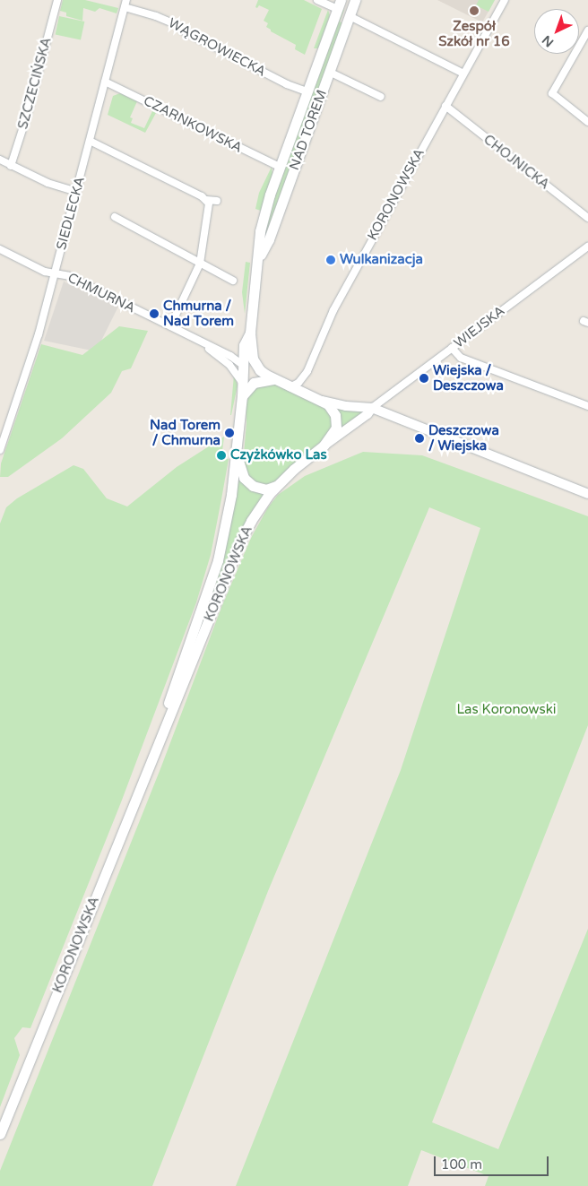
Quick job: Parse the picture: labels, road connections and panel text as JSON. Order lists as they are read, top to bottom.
{
  "streets": {
    "main road": ["NAD TOREM", "KORONOWSKA"],
    "street": [
      "WĄGROWIECKA",
      "SZCZECIŃSKA",
      "CZARNKOWSKA",
      "CHOJNICKA",
      "SIEDLECKA",
      "CHMURNA",
      "WIEJSKA"
    ]
  },
  "crossings": [
    ["WĄGROWIECKA", "NAD TOREM"],
    ["WĄGROWIECKA", "SIEDLECKA"],
    ["CZARNKOWSKA", "NAD TOREM"],
    ["CZARNKOWSKA", "SIEDLECKA"],
    ["NAD TOREM", "KORONOWSKA"],
    ["NAD TOREM", "CHMURNA"],
    ["CHOJNICKA", "KORONOWSKA"],
    ["KORONOWSKA", "CHMURNA"],
    ["KORONOWSKA", "WIEJSKA"],
    ["SIEDLECKA", "CHMURNA"]
  ],
  "parks": ["Las Koronowski"],
  "places": [
    "Zespół Szkół nr 16",
    "Wulkanizacja",
    "Chmurna / Nad Torem",
    "Wiejska / Deszczowa",
    "Nad Torem / Chmurna",
    "Deszczowa / Wiejska",
    "Czyżkówko Las"
  ],
  "scale_bar": "100 m",
  "north": "bottom left"
}
